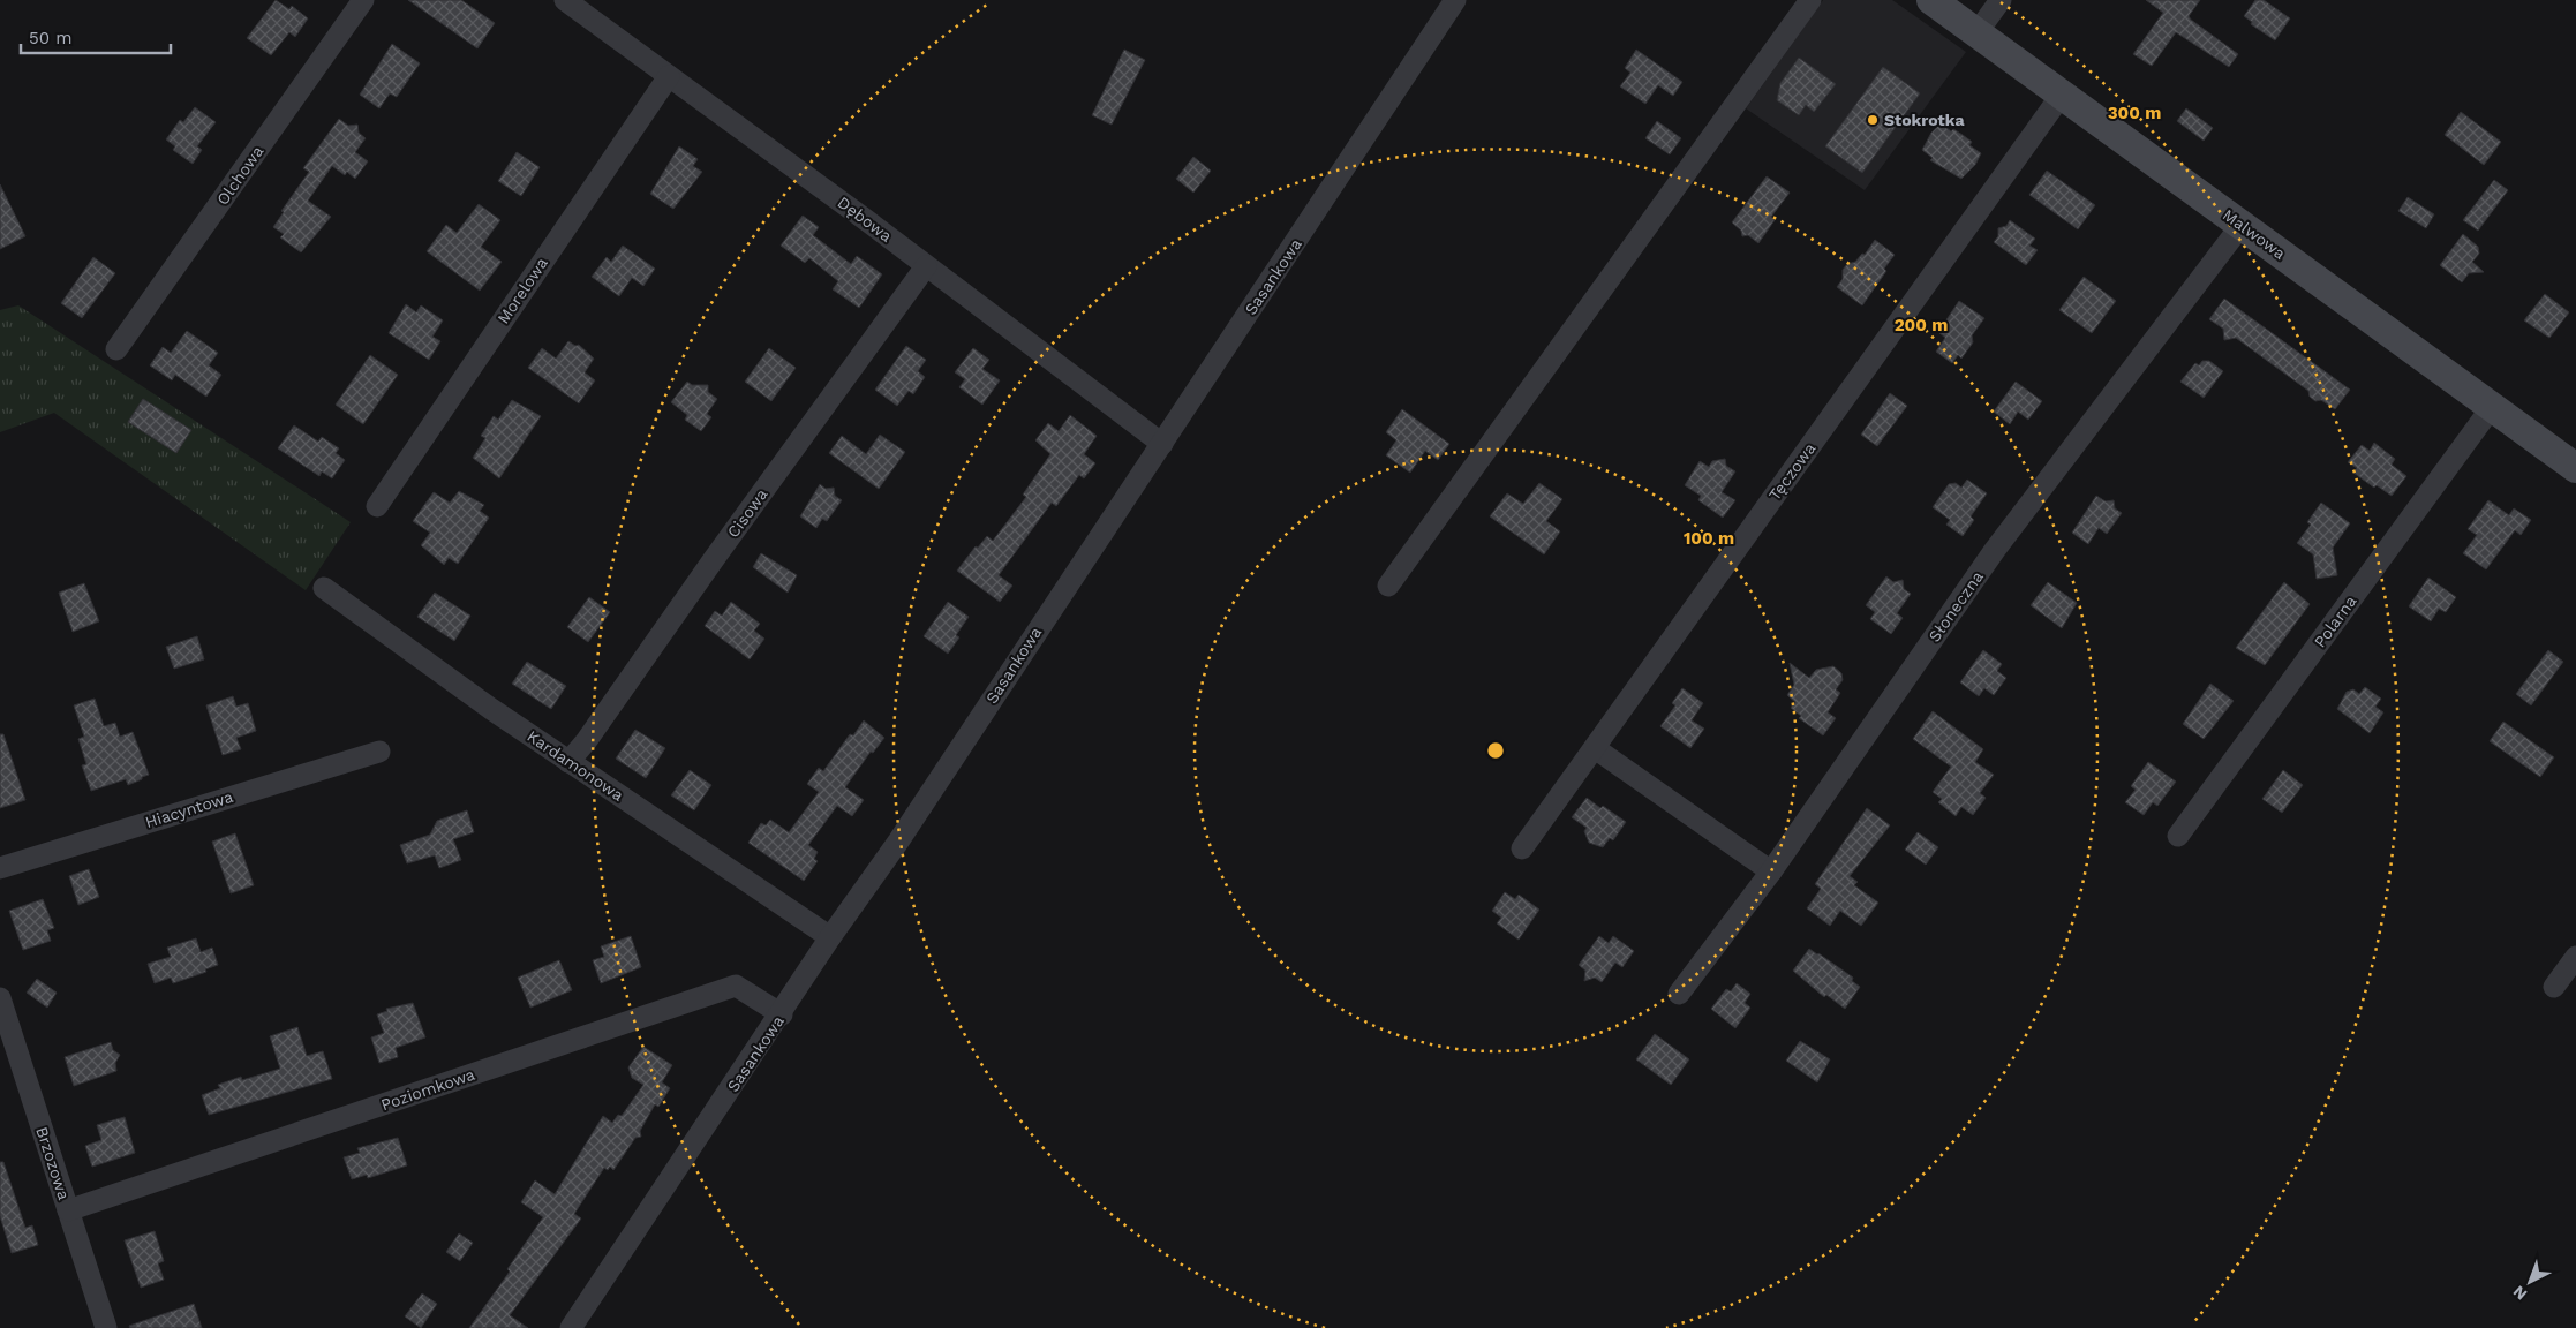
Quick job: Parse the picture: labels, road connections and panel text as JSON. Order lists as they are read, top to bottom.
{
  "streets": {
    "street": [
      "Olchowa",
      "Dębowa",
      "Malwowa",
      "Sasankowa",
      "Morelowa",
      "Tęczowa",
      "Cisowa",
      "Słoneczna",
      "Polarna",
      "Kardamonowa",
      "Hiacyntowa",
      "Poziomkowa",
      "Brzozowa"
    ]
  },
  "crossings": [
    ["Dębowa", "Sasankowa"],
    ["Dębowa", "Morelowa"],
    ["Dębowa", "Cisowa"],
    ["Malwowa", "Tęczowa"],
    ["Malwowa", "Słoneczna"],
    ["Malwowa", "Polarna"],
    ["Sasankowa", "Kardamonowa"],
    ["Sasankowa", "Poziomkowa"],
    ["Cisowa", "Kardamonowa"],
    ["Poziomkowa", "Brzozowa"]
  ],
  "places": ["Stokrotka"],
  "scale_bar": "50 m",
  "north": "bottom left",
  "rings": ["300 m", "200 m", "100 m"]
}
